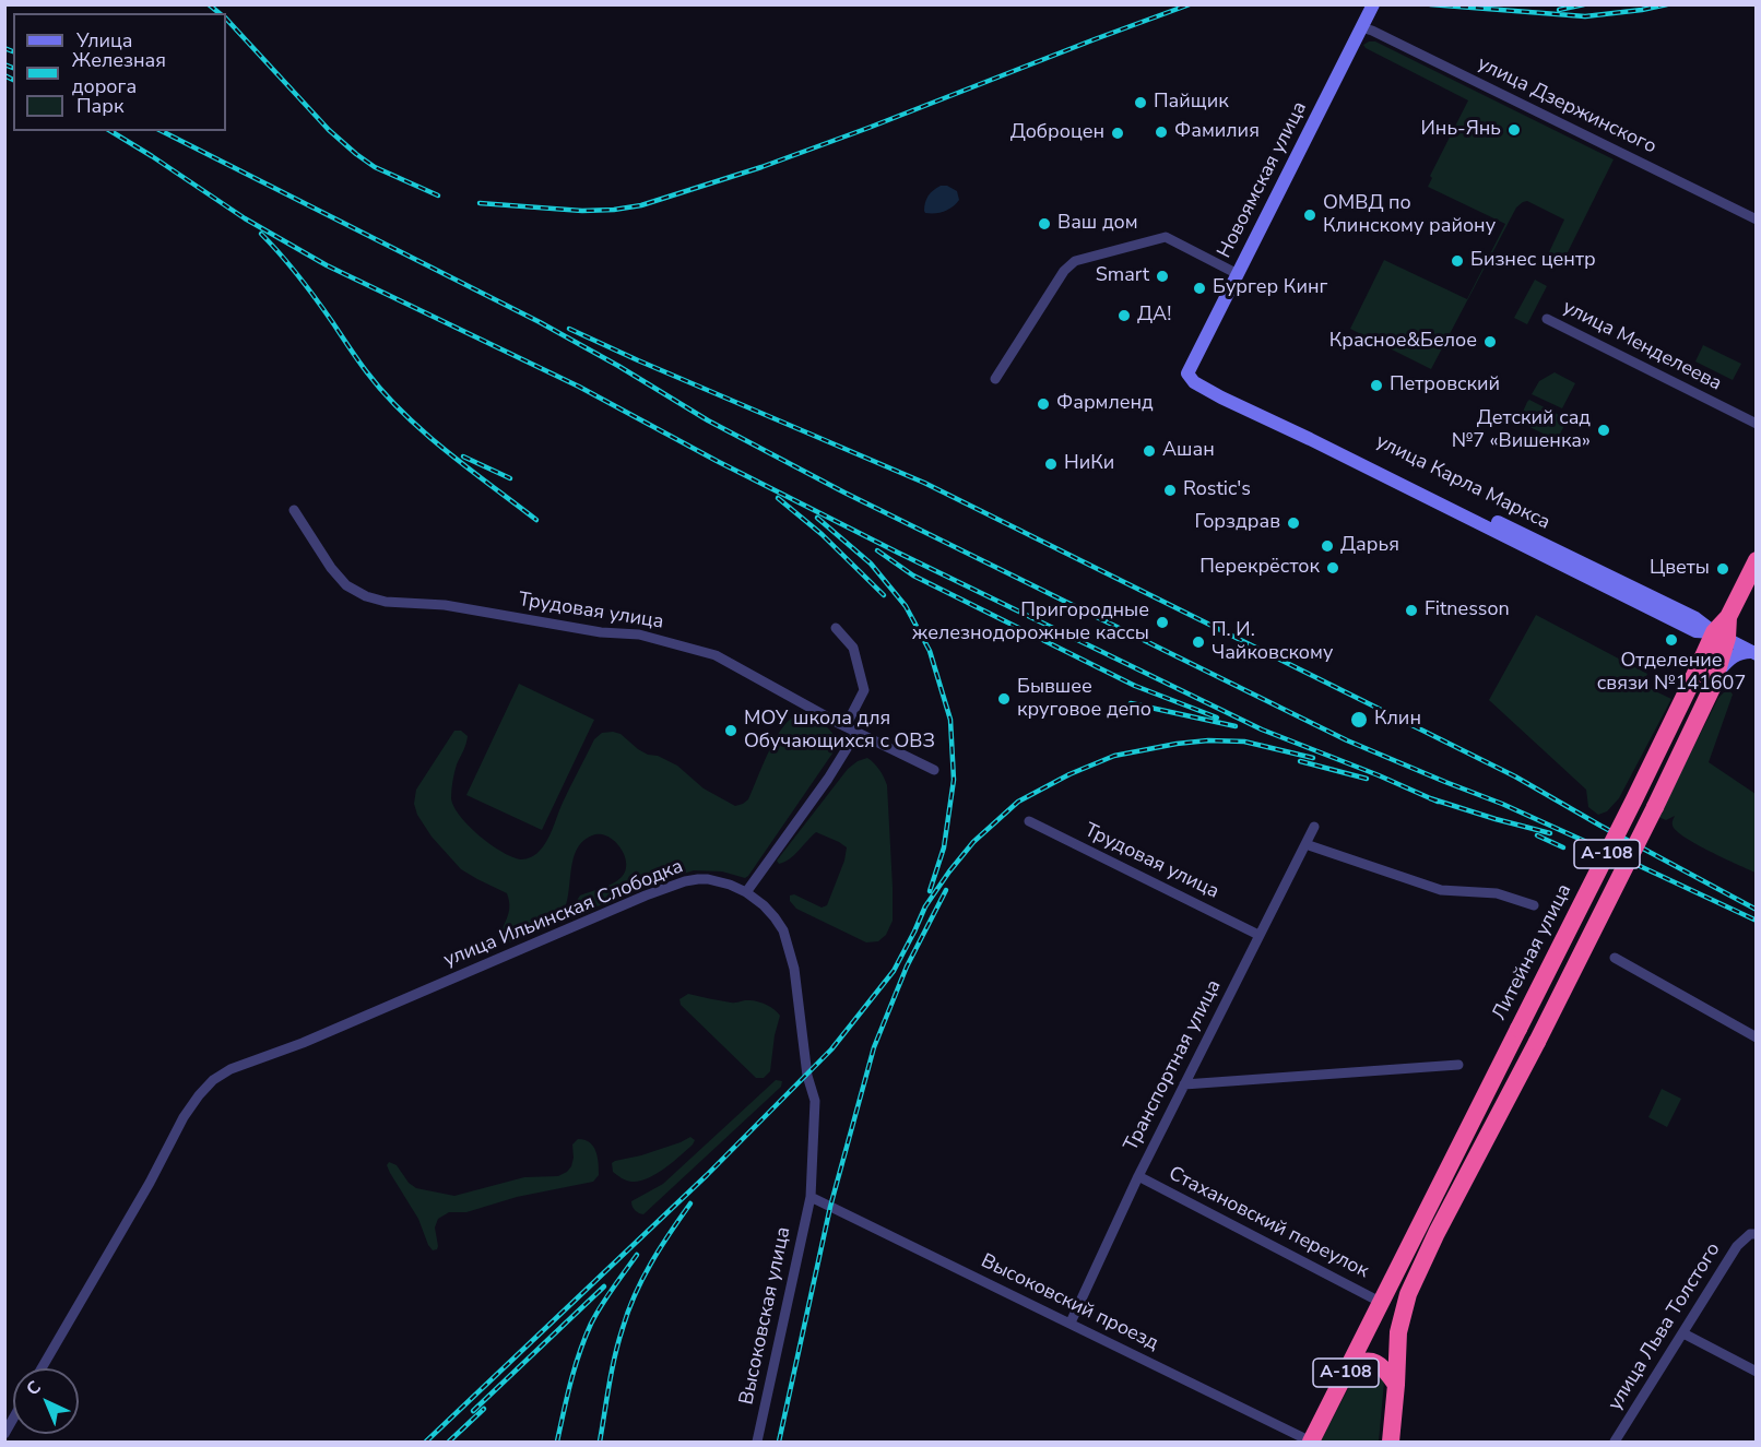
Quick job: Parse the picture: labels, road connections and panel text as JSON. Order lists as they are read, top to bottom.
{
  "streets": {
    "highway": ["А-108", "Литейная улица"],
    "street": [
      "улица Дзержинского",
      "Новоямская улица",
      "улица Менделеева",
      "улица Карла Маркса",
      "Трудовая улица",
      "улица Ильинская Слободка",
      "Транспортная улица",
      "Стахановский переулок",
      "Высоковский проезд",
      "Высоковская улица",
      "улица Льва Толстого"
    ]
  },
  "crossings": [
    ["улица Дзержинского", "Новоямская улица"],
    ["Новоямская улица", "улица Карла Маркса"],
    ["улица Карла Маркса", "А-108"],
    ["улица Карла Маркса", "Литейная улица"],
    ["Трудовая улица", "Транспортная улица"],
    ["А-108", "Литейная улица"],
    ["А-108", "Стахановский переулок"],
    ["А-108", "Высоковский проезд"],
    ["улица Ильинская Слободка", "Высоковская улица"],
    ["Литейная улица", "Стахановский переулок"],
    ["Транспортная улица", "Стахановский переулок"],
    ["Транспортная улица", "Высоковский проезд"],
    ["Высоковский проезд", "Высоковская улица"]
  ],
  "places": [
    "Пайщик",
    "Инь-Янь",
    "Фамилия",
    "Доброцен",
    "ОМВД по Клинскому району",
    "Ваш дом",
    "Бизнес центр",
    "Smart",
    "Бургер Кинг",
    "ДА!",
    "Красное&Белое",
    "Петровский",
    "Фармленд",
    "Детский сад №7 «Вишенка»",
    "Ашан",
    "НиКи",
    "Rostic's",
    "Горздрав",
    "Дарья",
    "Перекрёсток",
    "Цветы",
    "Fitnesson",
    "Пригородные железнодорожные кассы",
    "Отделение связи №141607",
    "П. И. Чайковскому",
    "Бывшее круговое депо",
    "Клин",
    "МОУ школа для Обучающихся с ОВЗ"
  ],
  "legend": ["Улица", "Железная дорога", "Парк"],
  "north": "top left"
}
